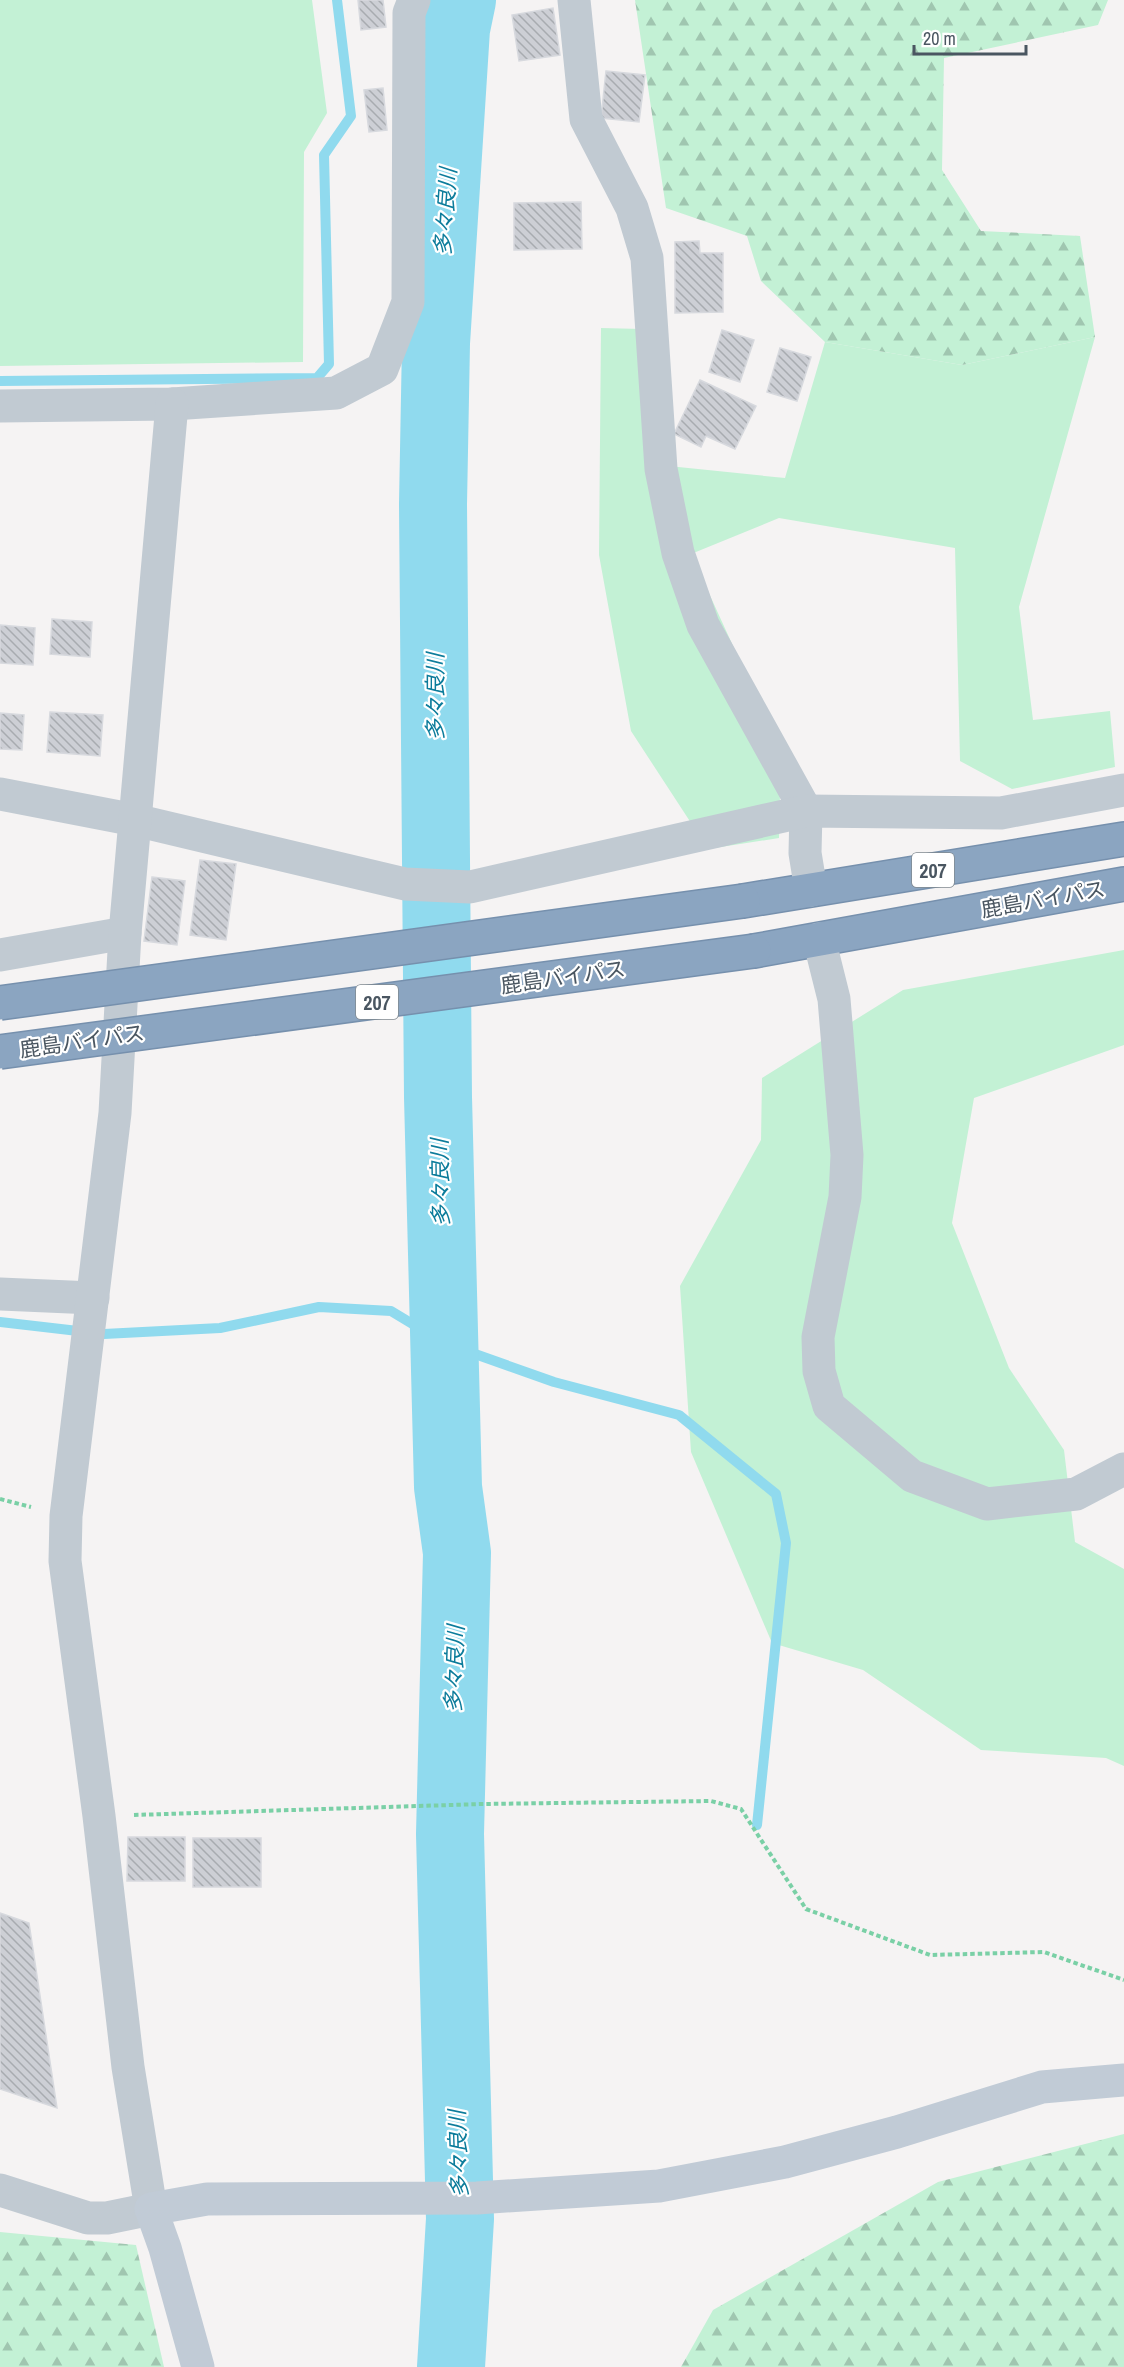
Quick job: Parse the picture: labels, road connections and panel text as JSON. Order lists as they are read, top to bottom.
{
  "streets": {
    "highway": ["207", "鹿島バイパス"]
  },
  "water": ["多々良川"],
  "scale_bar": "20 m"
}
